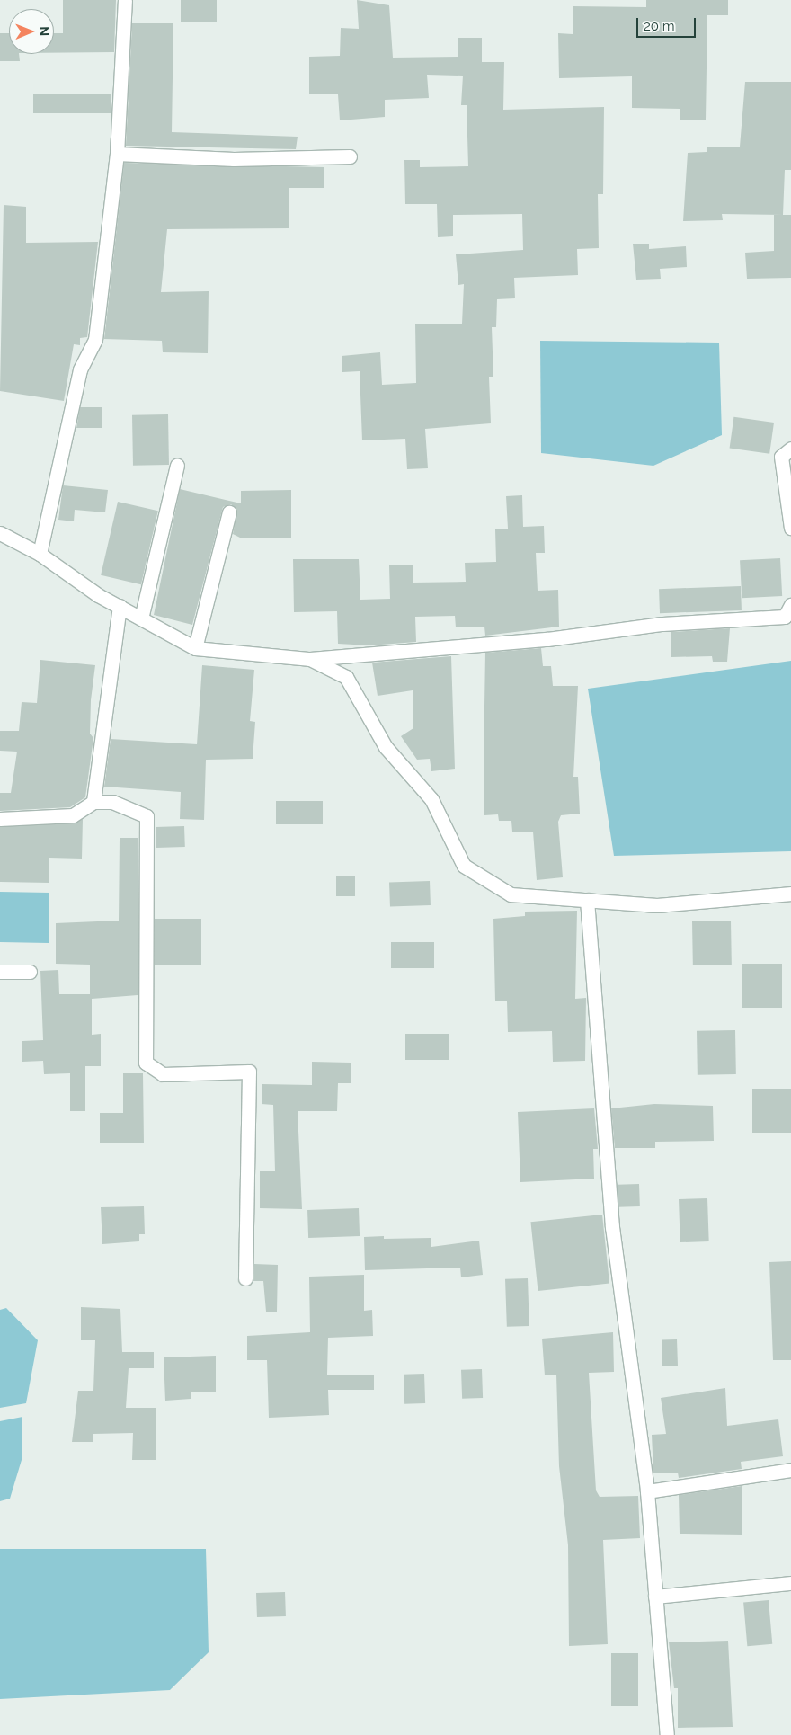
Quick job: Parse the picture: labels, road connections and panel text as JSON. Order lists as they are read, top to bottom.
{
  "scale_bar": "20 m",
  "north": "right"
}
